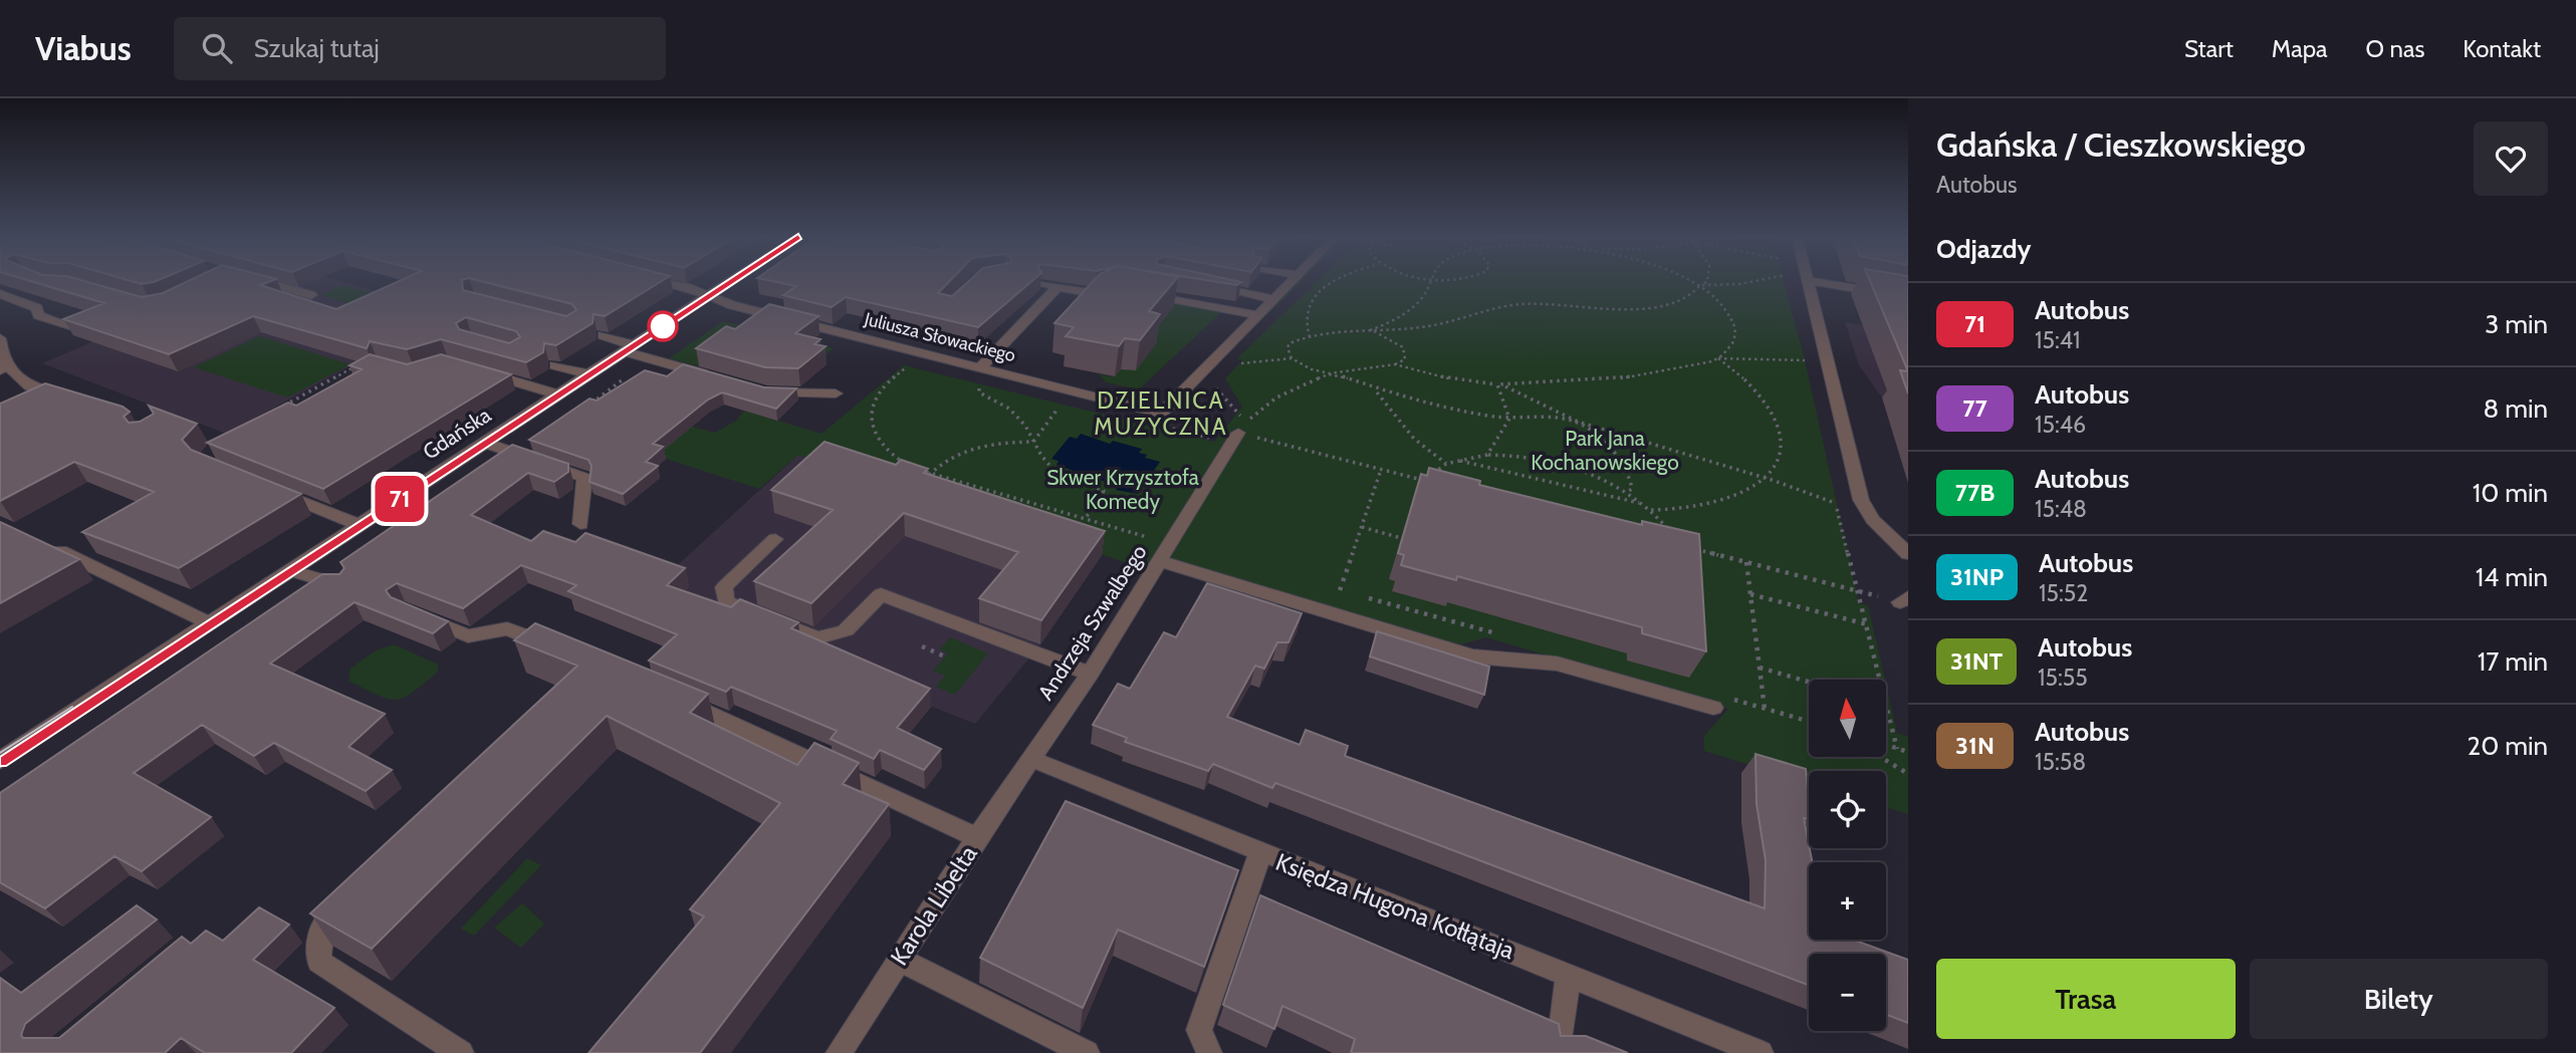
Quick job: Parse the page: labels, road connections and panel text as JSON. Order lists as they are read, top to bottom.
{
  "streets": {
    "street": [
      "Juliusza Słowackiego",
      "Gdańska",
      "Andrzeja Szwalbego",
      "Karola Libelta",
      "Księdza Hugona Kołłątaja"
    ]
  },
  "crossings": [
    ["Juliusza Słowackiego", "Gdańska"],
    ["Andrzeja Szwalbego", "Karola Libelta"],
    ["Andrzeja Szwalbego", "Księdza Hugona Kołłątaja"],
    ["Karola Libelta", "Księdza Hugona Kołłątaja"]
  ],
  "districts": ["DZIELNICA MUZYCZNA"],
  "parks": ["Park Jana Kochanowskiego", "Skwer Krzysztofa Komedy"],
  "lines": ["bus line 71"],
  "north": "top",
  "page": {
    "header": "Viabus",
    "search": "Szukaj tutaj",
    "nav": [
      "Start",
      "Mapa",
      "O nas",
      "Kontakt"
    ],
    "on_map": "71",
    "heading": [
      ["Gdańska / Cieszkowskiego", "Autobus"],
      "Odjazdy"
    ],
    "list": [
      {
        "mark": "71",
        "name": "Autobus",
        "note": "15:41",
        "value": "3 min"
      },
      {
        "mark": "77",
        "name": "Autobus",
        "note": "15:46",
        "value": "8 min"
      },
      {
        "mark": "77B",
        "name": "Autobus",
        "note": "15:48",
        "value": "10 min"
      },
      {
        "mark": "31NP",
        "name": "Autobus",
        "note": "15:52",
        "value": "14 min"
      },
      {
        "mark": "31NT",
        "name": "Autobus",
        "note": "15:55",
        "value": "17 min"
      },
      {
        "mark": "31N",
        "name": "Autobus",
        "note": "15:58",
        "value": "20 min"
      }
    ],
    "map_buttons": ["+", "−"],
    "buttons": ["Trasa", "Bilety"]
  }
}
